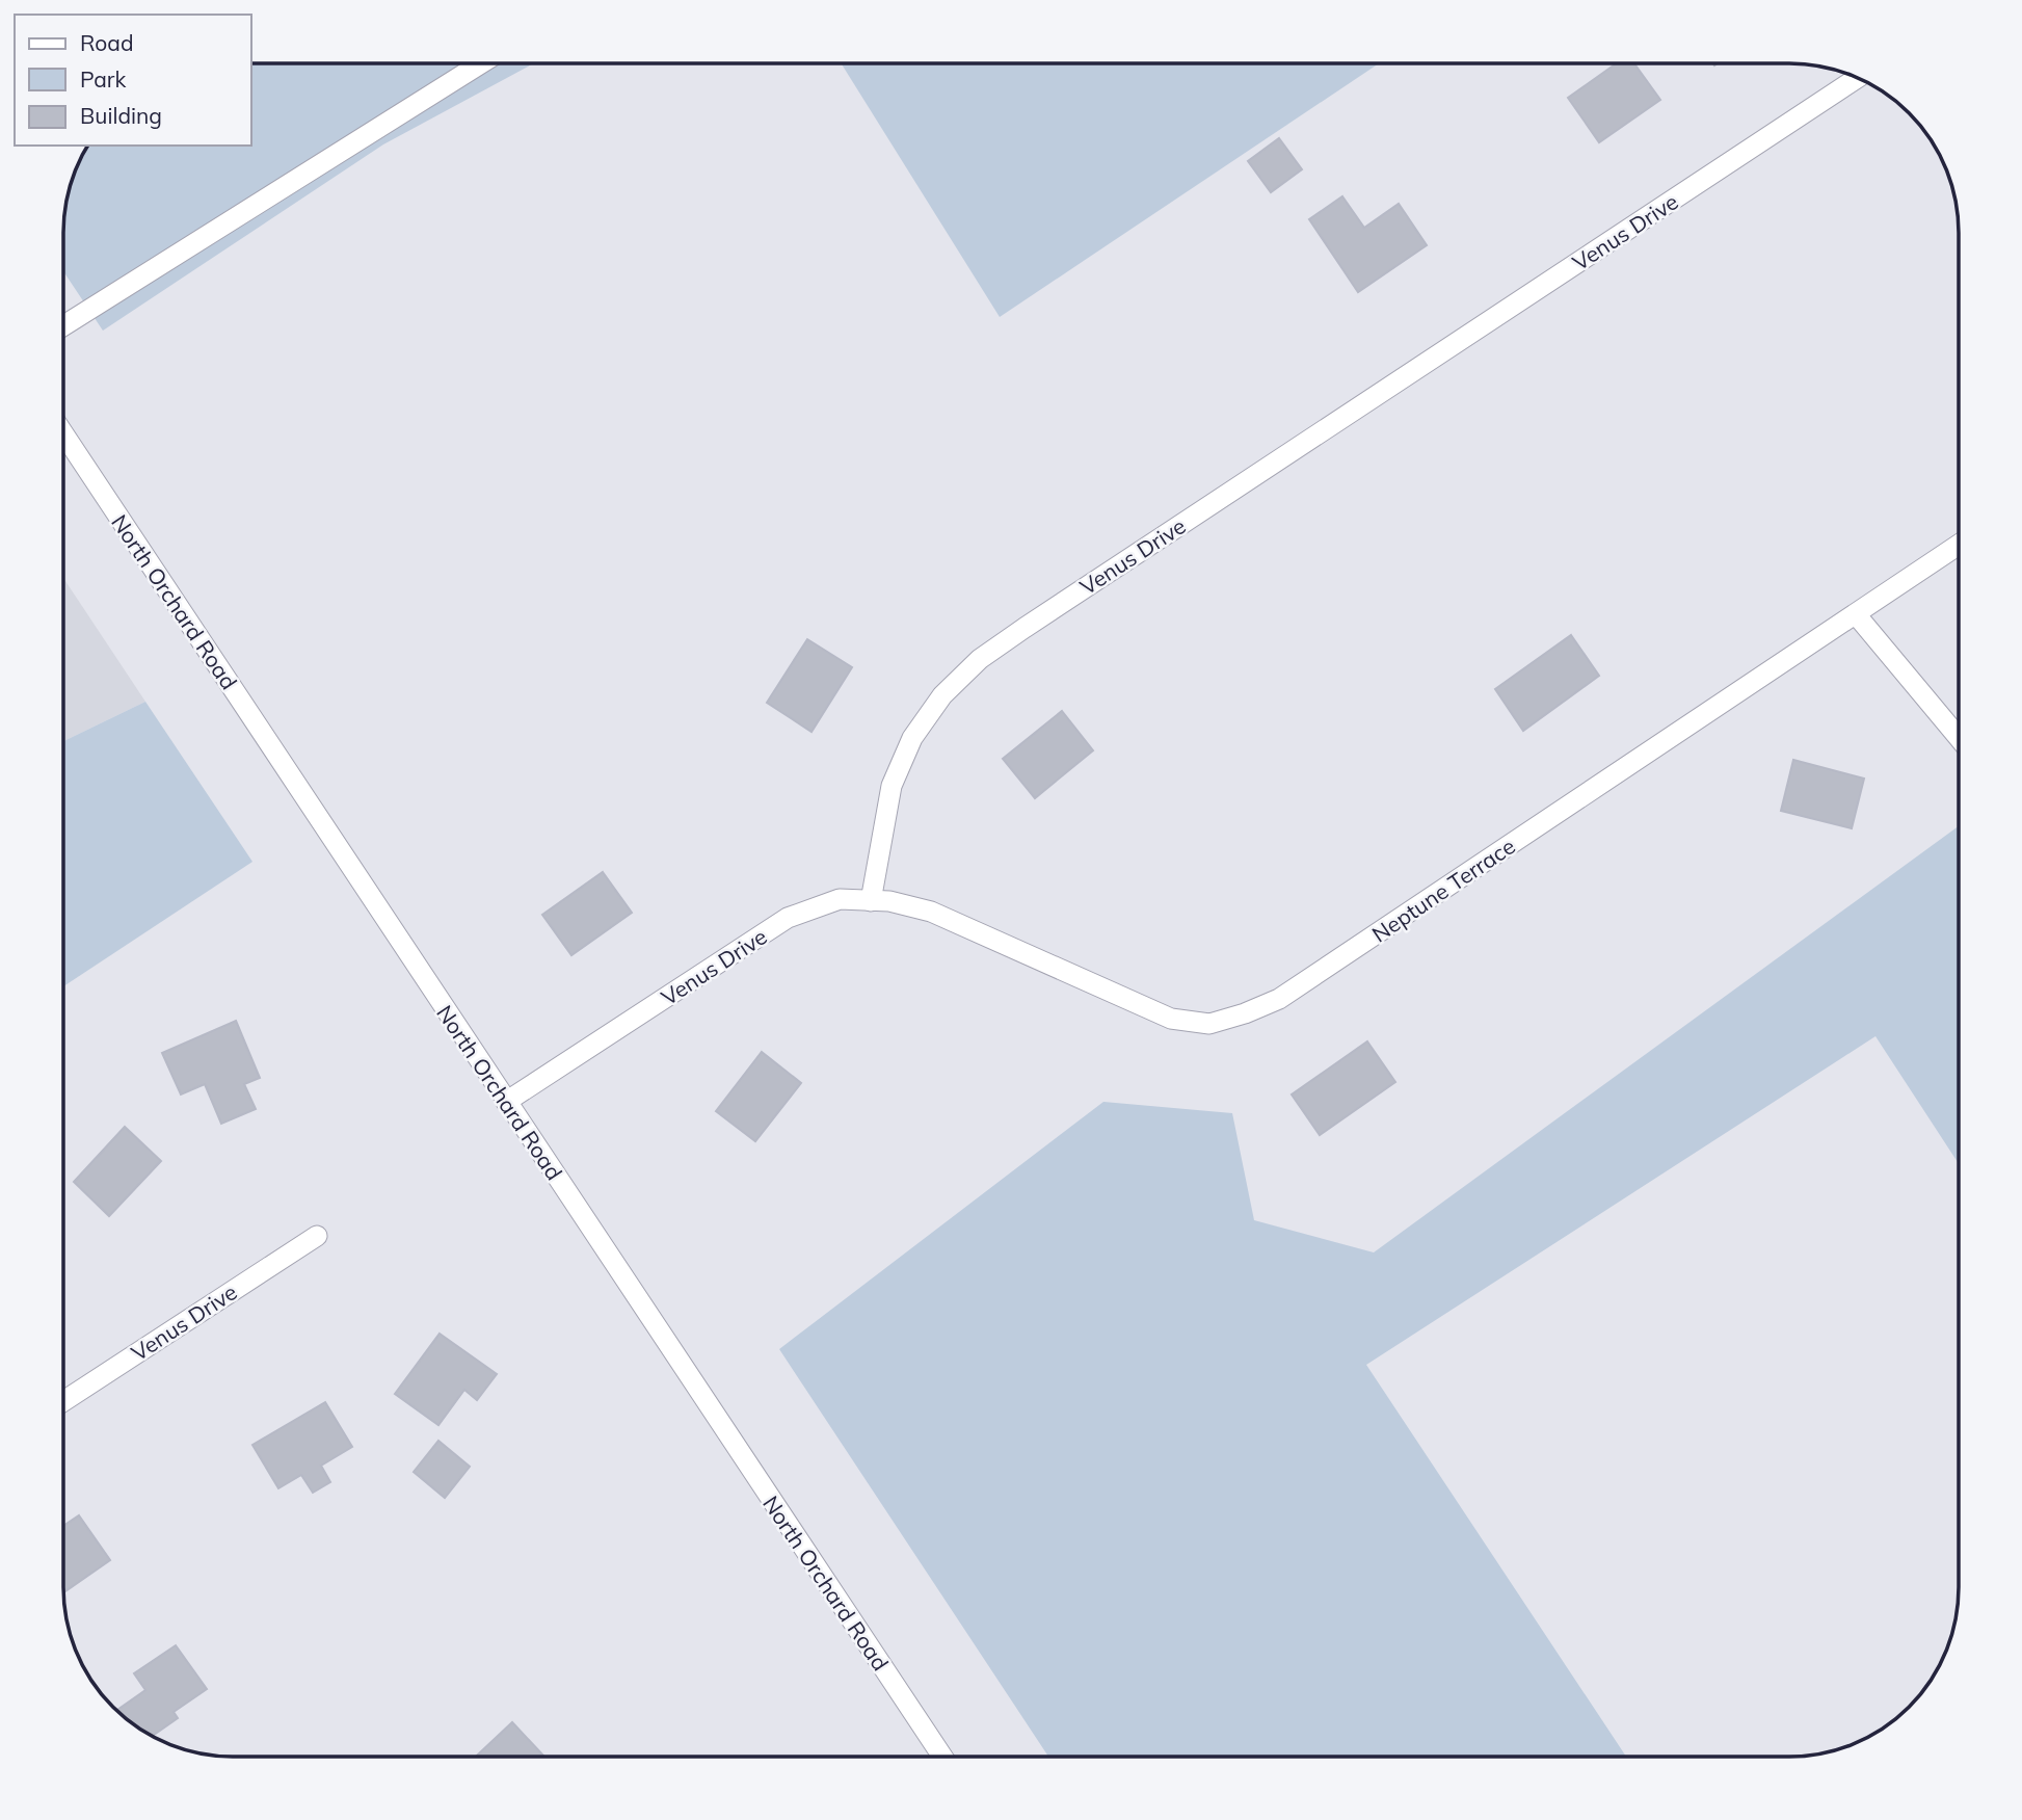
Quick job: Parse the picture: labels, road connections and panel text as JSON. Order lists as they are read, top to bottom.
{
  "streets": {
    "street": ["Venus Drive", "North Orchard Road", "Neptune Terrace"]
  },
  "crossings": [
    ["Venus Drive", "North Orchard Road"],
    ["Venus Drive", "Neptune Terrace"]
  ],
  "legend": ["Road", "Park", "Building"]
}
